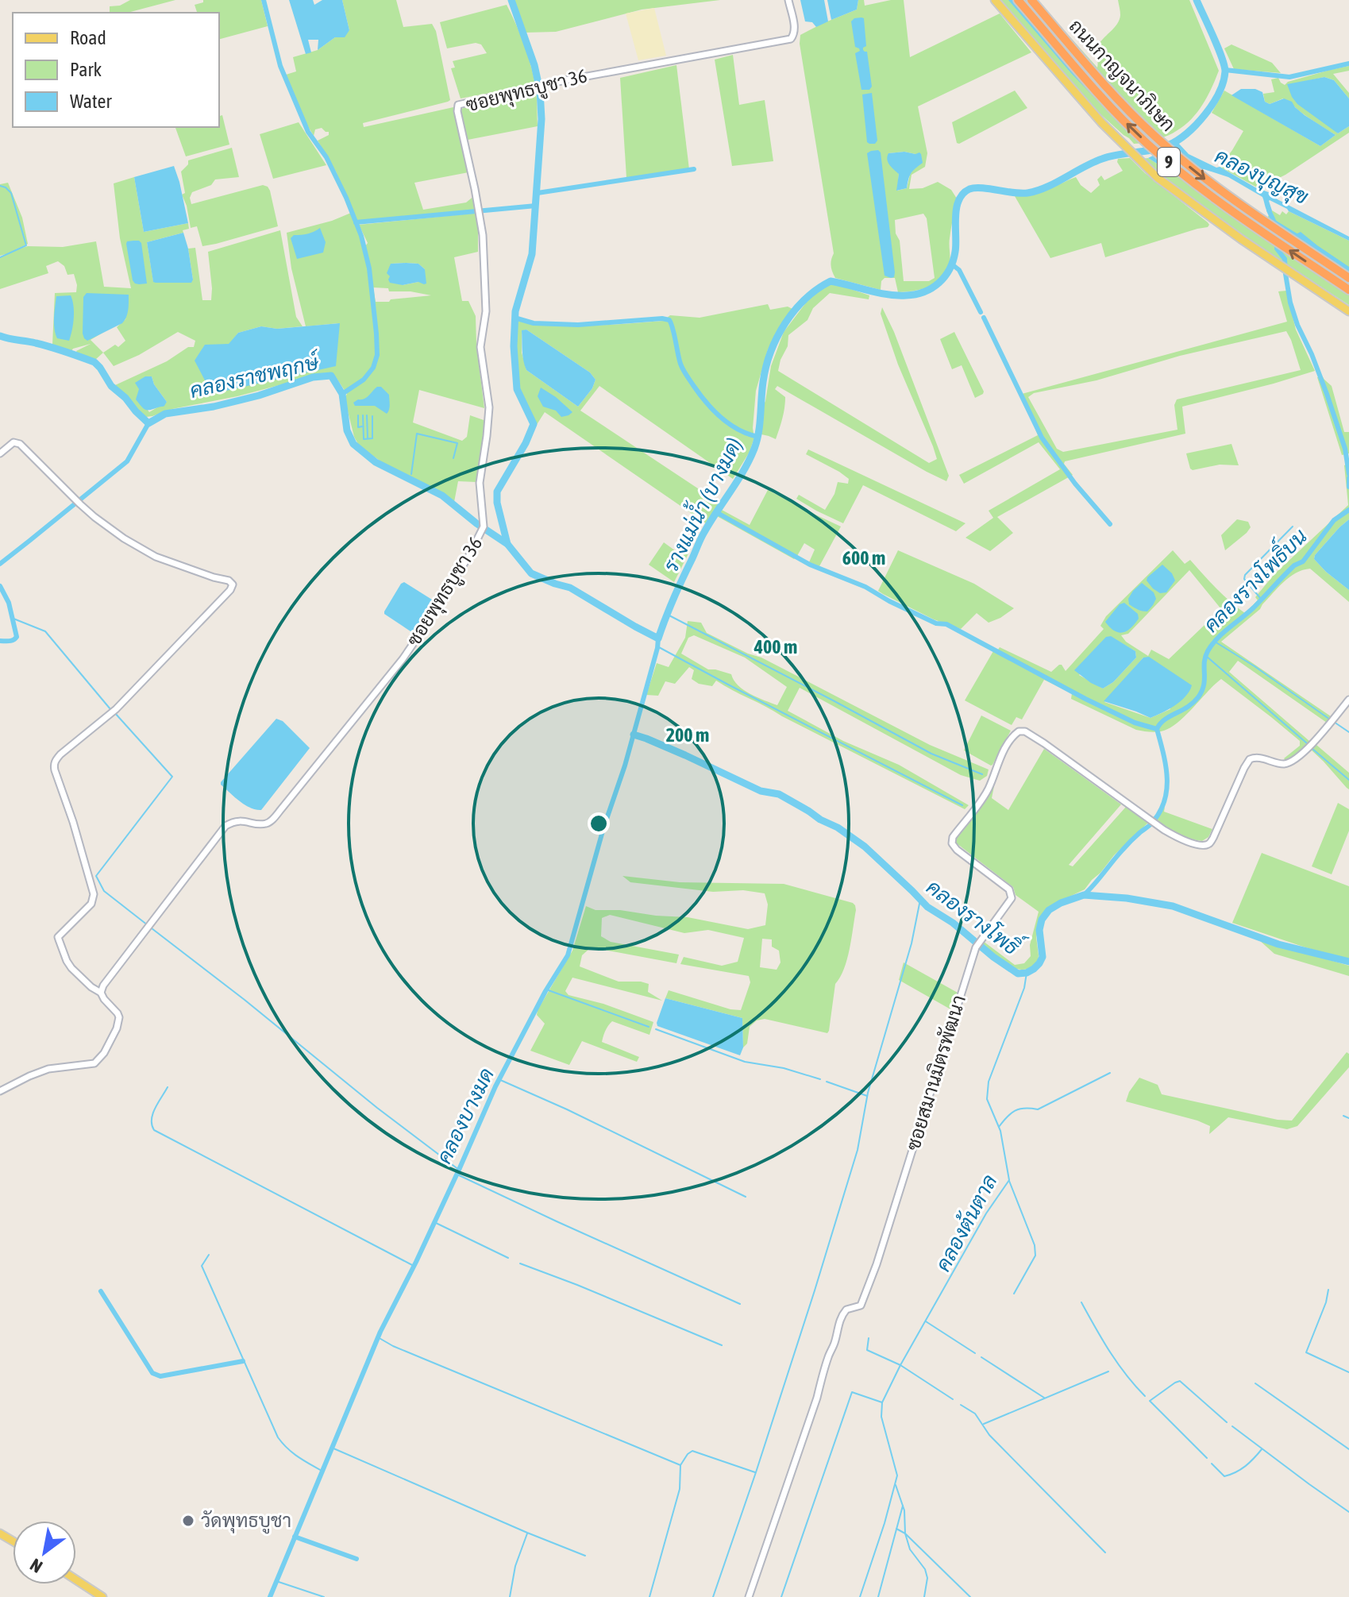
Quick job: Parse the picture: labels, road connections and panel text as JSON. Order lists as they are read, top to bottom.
{
  "streets": {
    "highway": ["ถนนกาญจนาภิเษก", "9"],
    "street": ["ซอยพุทธบูชา 36", "ซอยสมานมิตรพัฒนา"]
  },
  "water": [
    "คลองบุญสุข",
    "คลองราชพฤกษ์",
    "รางแม่น้ำ (บางมด)",
    "คลองรางโพธิ์บน",
    "คลองรางโพธิ์",
    "คลองบางมด",
    "คลองต้นตาล"
  ],
  "places": ["วัดพุทธบูชา"],
  "legend": ["Road", "Park", "Water"],
  "north": "bottom left",
  "rings": ["600 m", "400 m", "200 m"]
}
